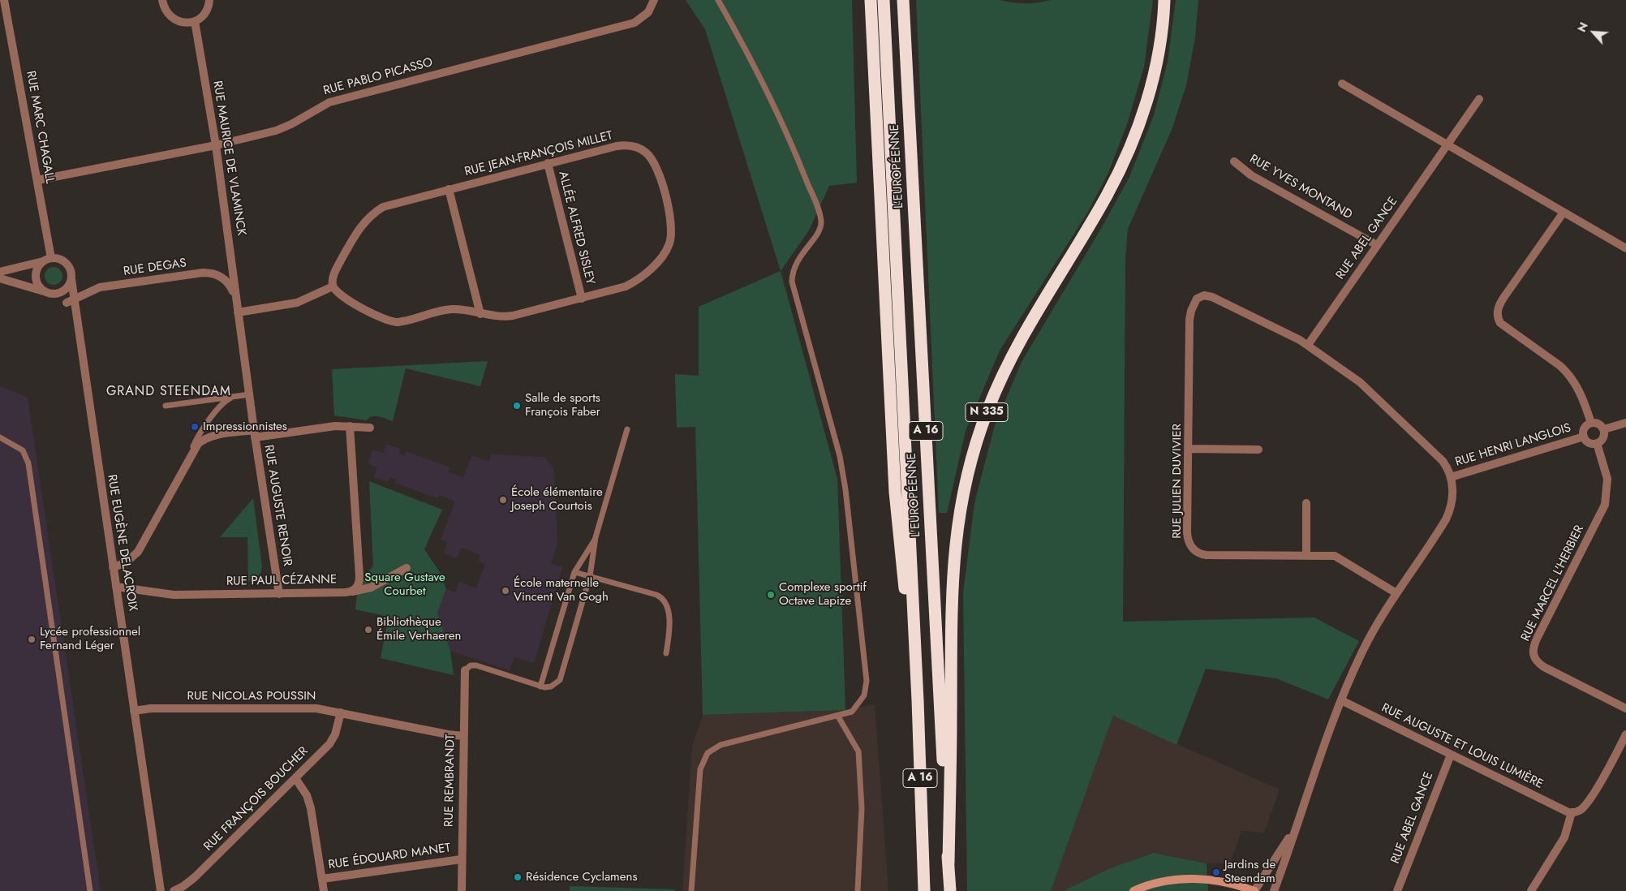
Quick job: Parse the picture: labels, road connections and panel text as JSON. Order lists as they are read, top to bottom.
{
  "streets": {
    "highway": ["L'EUROPÉENNE", "N 335", "A 16"],
    "street": [
      "RUE PABLO PICASSO",
      "RUE MARC CHAGALL",
      "RUE JEAN-FRANÇOIS MILLET",
      "RUE MAURICE DE VLAMINCK",
      "RUE YVES MONTAND",
      "ALLÉE ALFRED SISLEY",
      "RUE ABEL GANCE",
      "RUE DEGAS",
      "RUE HENRI LANGLOIS",
      "RUE JULIEN DUVIVIER",
      "RUE AUGUSTE RENOIR",
      "RUE EUGÈNE DELACROIX",
      "RUE PAUL CÉZANNE",
      "RUE MARCEL L'HERBIER",
      "RUE NICOLAS POUSSIN",
      "RUE AUGUSTE ET LOUIS LUMIÈRE",
      "RUE REMBRANDT",
      "RUE FRANÇOIS BOUCHER",
      "RUE ÉDOUARD MANET"
    ]
  },
  "crossings": [
    ["RUE PABLO PICASSO", "RUE MARC CHAGALL"],
    ["RUE PABLO PICASSO", "RUE MAURICE DE VLAMINCK"],
    ["RUE MARC CHAGALL", "RUE EUGÈNE DELACROIX"],
    ["RUE JEAN-FRANÇOIS MILLET", "ALLÉE ALFRED SISLEY"],
    ["RUE MAURICE DE VLAMINCK", "RUE DEGAS"],
    ["RUE MAURICE DE VLAMINCK", "RUE AUGUSTE RENOIR"],
    ["L'EUROPÉENNE", "N 335"],
    ["RUE YVES MONTAND", "RUE ABEL GANCE"],
    ["RUE ABEL GANCE", "RUE JULIEN DUVIVIER"],
    ["RUE ABEL GANCE", "RUE AUGUSTE ET LOUIS LUMIÈRE"],
    ["RUE DEGAS", "RUE AUGUSTE RENOIR"],
    ["RUE DEGAS", "RUE EUGÈNE DELACROIX"],
    ["RUE HENRI LANGLOIS", "RUE MARCEL L'HERBIER"],
    ["RUE AUGUSTE RENOIR", "RUE PAUL CÉZANNE"],
    ["RUE EUGÈNE DELACROIX", "RUE PAUL CÉZANNE"],
    ["RUE EUGÈNE DELACROIX", "RUE NICOLAS POUSSIN"],
    ["RUE NICOLAS POUSSIN", "RUE REMBRANDT"],
    ["RUE NICOLAS POUSSIN", "RUE FRANÇOIS BOUCHER"],
    ["RUE REMBRANDT", "RUE ÉDOUARD MANET"]
  ],
  "districts": ["GRAND STEENDAM"],
  "parks": ["Square Gustave Courbet"],
  "places": [
    "Salle de sports François Faber",
    "Impressionnistes",
    "École élémentaire Joseph Courtois",
    "École maternelle Vincent Van Gogh",
    "Complexe sportif Octave Lapize",
    "Bibliothèque Émile Verhaeren",
    "Lycée professionnel Fernand Léger",
    "Jardins de Steendam",
    "Résidence Cyclamens"
  ],
  "north": "top left"
}
